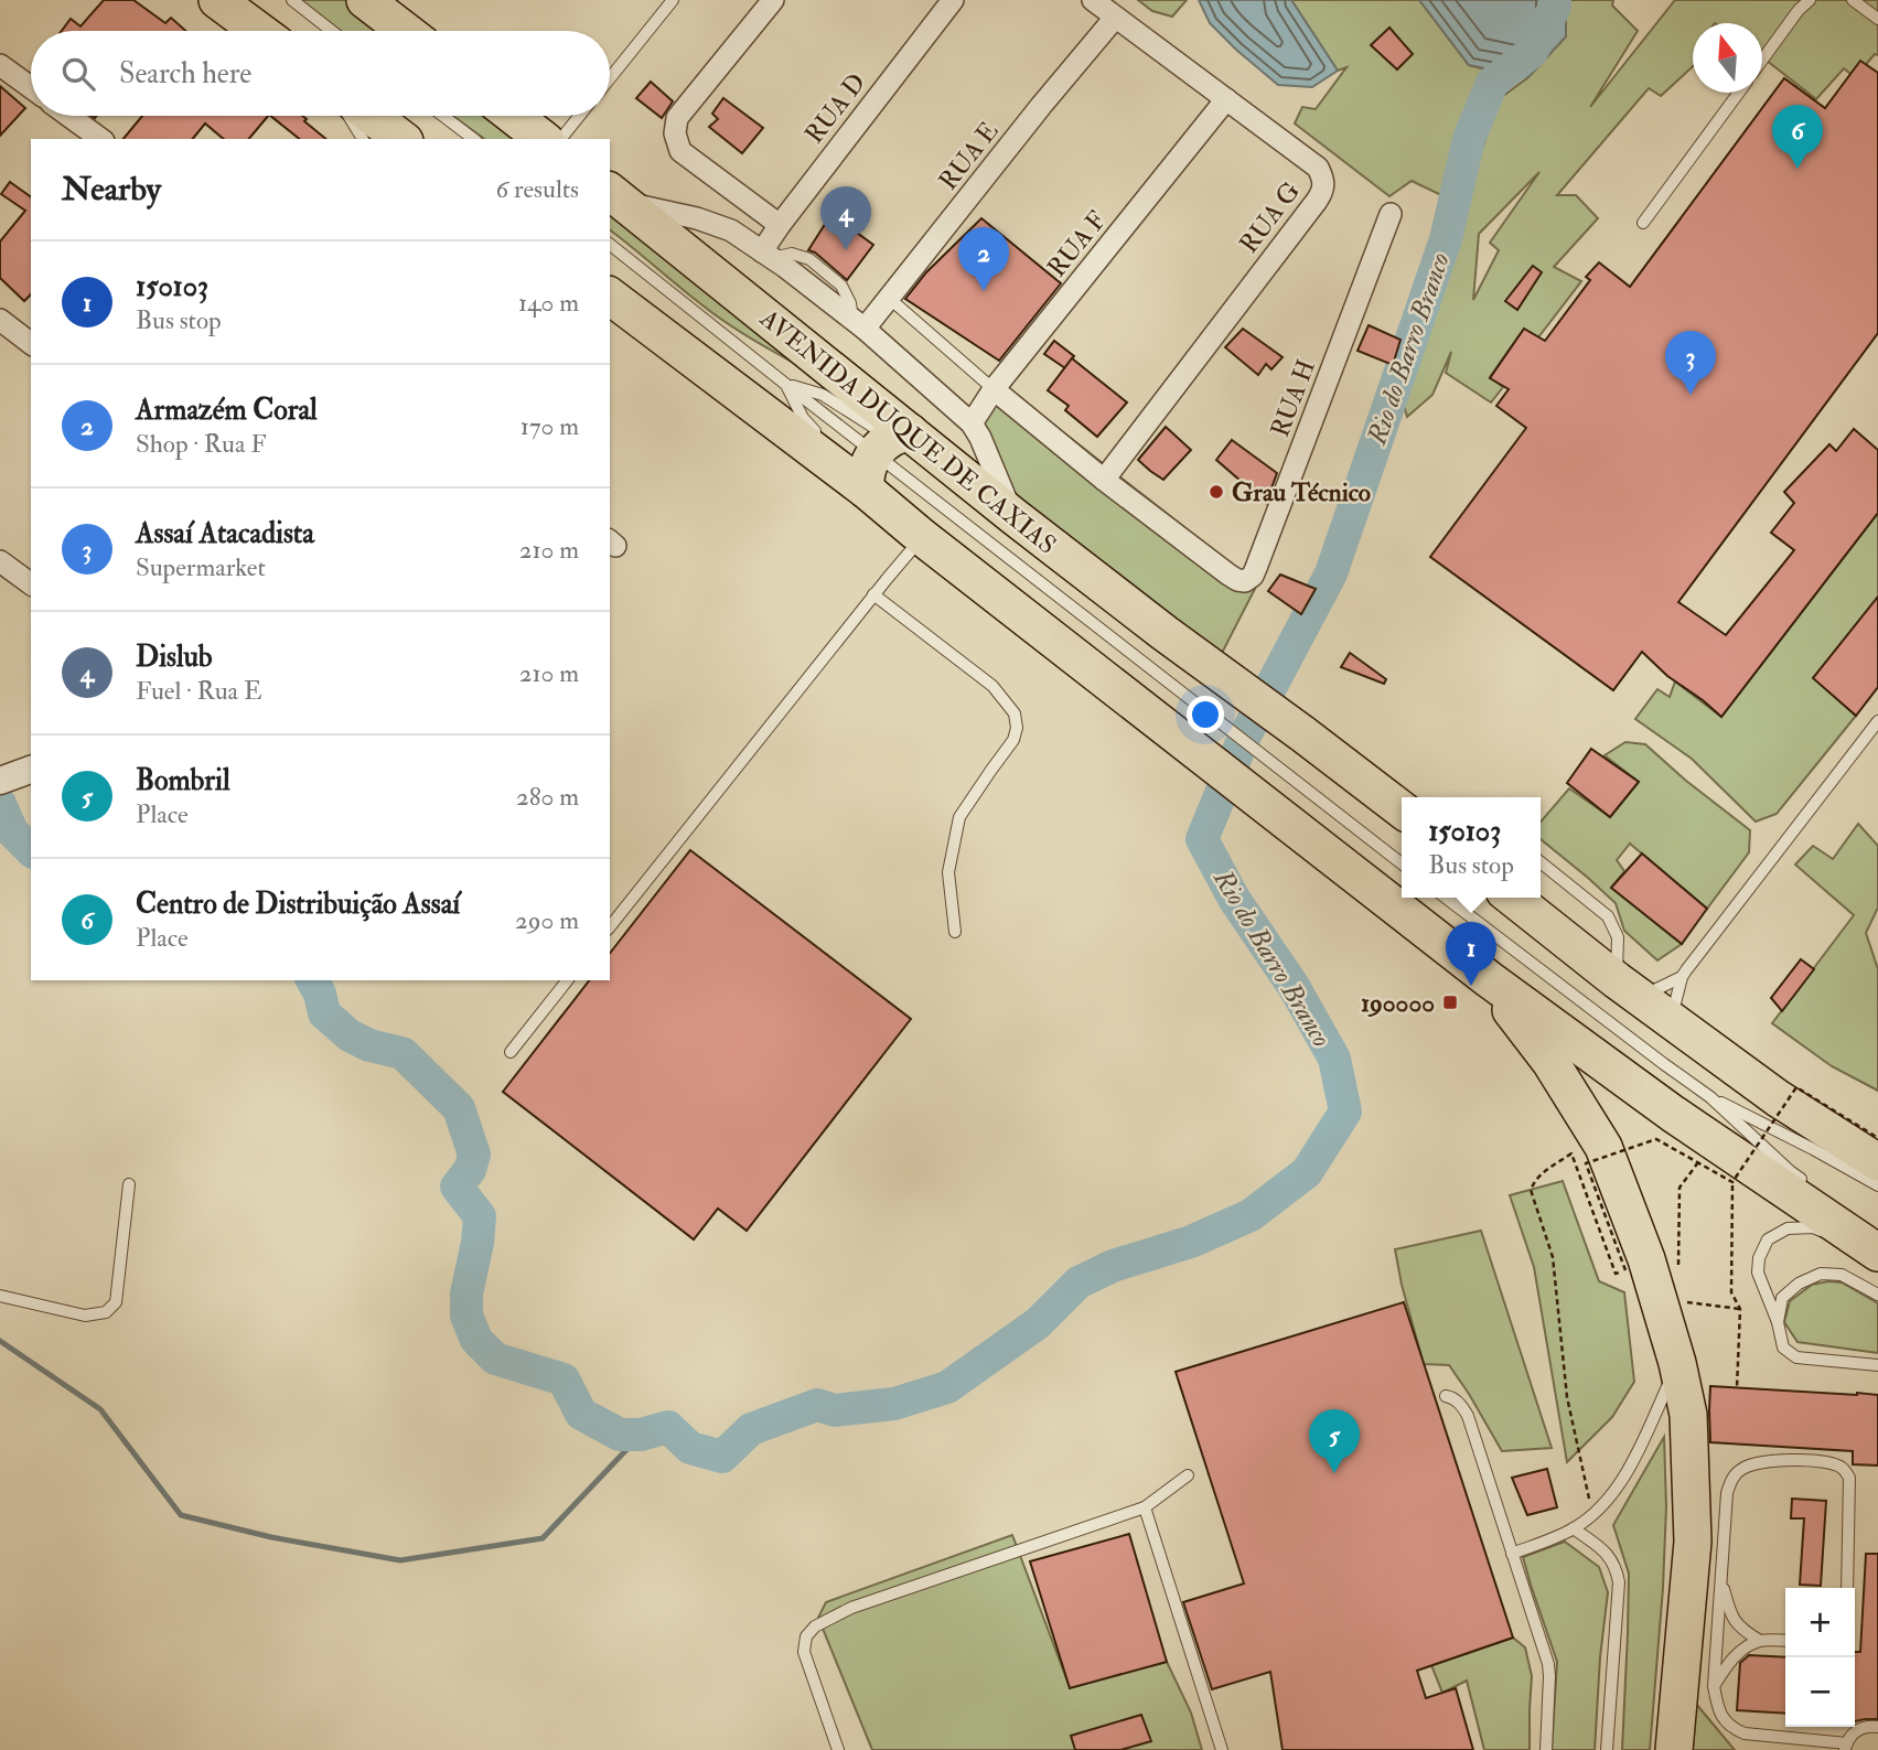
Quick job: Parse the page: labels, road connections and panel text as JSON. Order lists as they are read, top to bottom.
{
  "streets": {
    "highway": ["AVENIDA DUQUE DE CAXIAS"],
    "street": [
      "RUA D",
      "RUA E",
      "RUA G",
      "RUA F",
      "RUA H"
    ]
  },
  "crossings": [
    ["RUA E", "RUA G"],
    ["RUA G", "RUA F"],
    ["RUA G", "RUA H"]
  ],
  "water": ["Rio do Barro Branco"],
  "places": {
    "other": ["Grau Técnico"],
    "transit": ["190000"]
  },
  "north": "top",
  "page": {
    "search": "Search here",
    "pins": [
      "6",
      "4",
      "2",
      "3",
      "1",
      "5"
    ],
    "heading": ["Nearby", "6 results"],
    "list": [
      {
        "mark": "1",
        "name": "150103",
        "note": "Bus stop",
        "value": "140 m"
      },
      {
        "mark": "2",
        "name": "Armazém Coral",
        "note": "Shop · Rua F",
        "value": "170 m"
      },
      {
        "mark": "3",
        "name": "Assaí Atacadista",
        "note": "Supermarket",
        "value": "210 m"
      },
      {
        "mark": "4",
        "name": "Dislub",
        "note": "Fuel · Rua E",
        "value": "210 m"
      },
      {
        "mark": "5",
        "name": "Bombril",
        "note": "Place",
        "value": "280 m"
      },
      {
        "mark": "6",
        "name": "Centro de Distribuição Assaí",
        "note": "Place",
        "value": "290 m"
      }
    ],
    "popup": ["150103", "Bus stop"],
    "map_buttons": ["+", "−"]
  }
}
